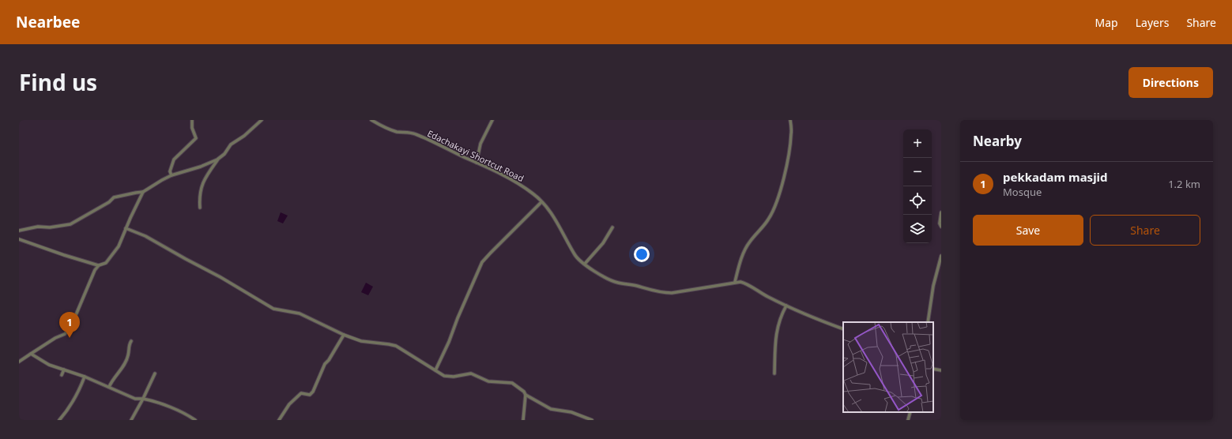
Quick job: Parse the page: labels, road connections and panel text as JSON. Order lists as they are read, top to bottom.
{
  "streets": {
    "street": ["Edachakayi Shortcut Road"]
  },
  "page": {
    "header": "Nearbee",
    "nav": ["Map", "Layers", "Share"],
    "title": "Find us",
    "buttons": [
      "Directions",
      ["Save", "Share"]
    ],
    "heading": "Nearby",
    "map_buttons": ["+", "−"],
    "list": [
      {
        "mark": "1",
        "name": "pekkadam masjid",
        "note": "Mosque",
        "value": "1.2 km"
      }
    ],
    "pins": "1"
  }
}
